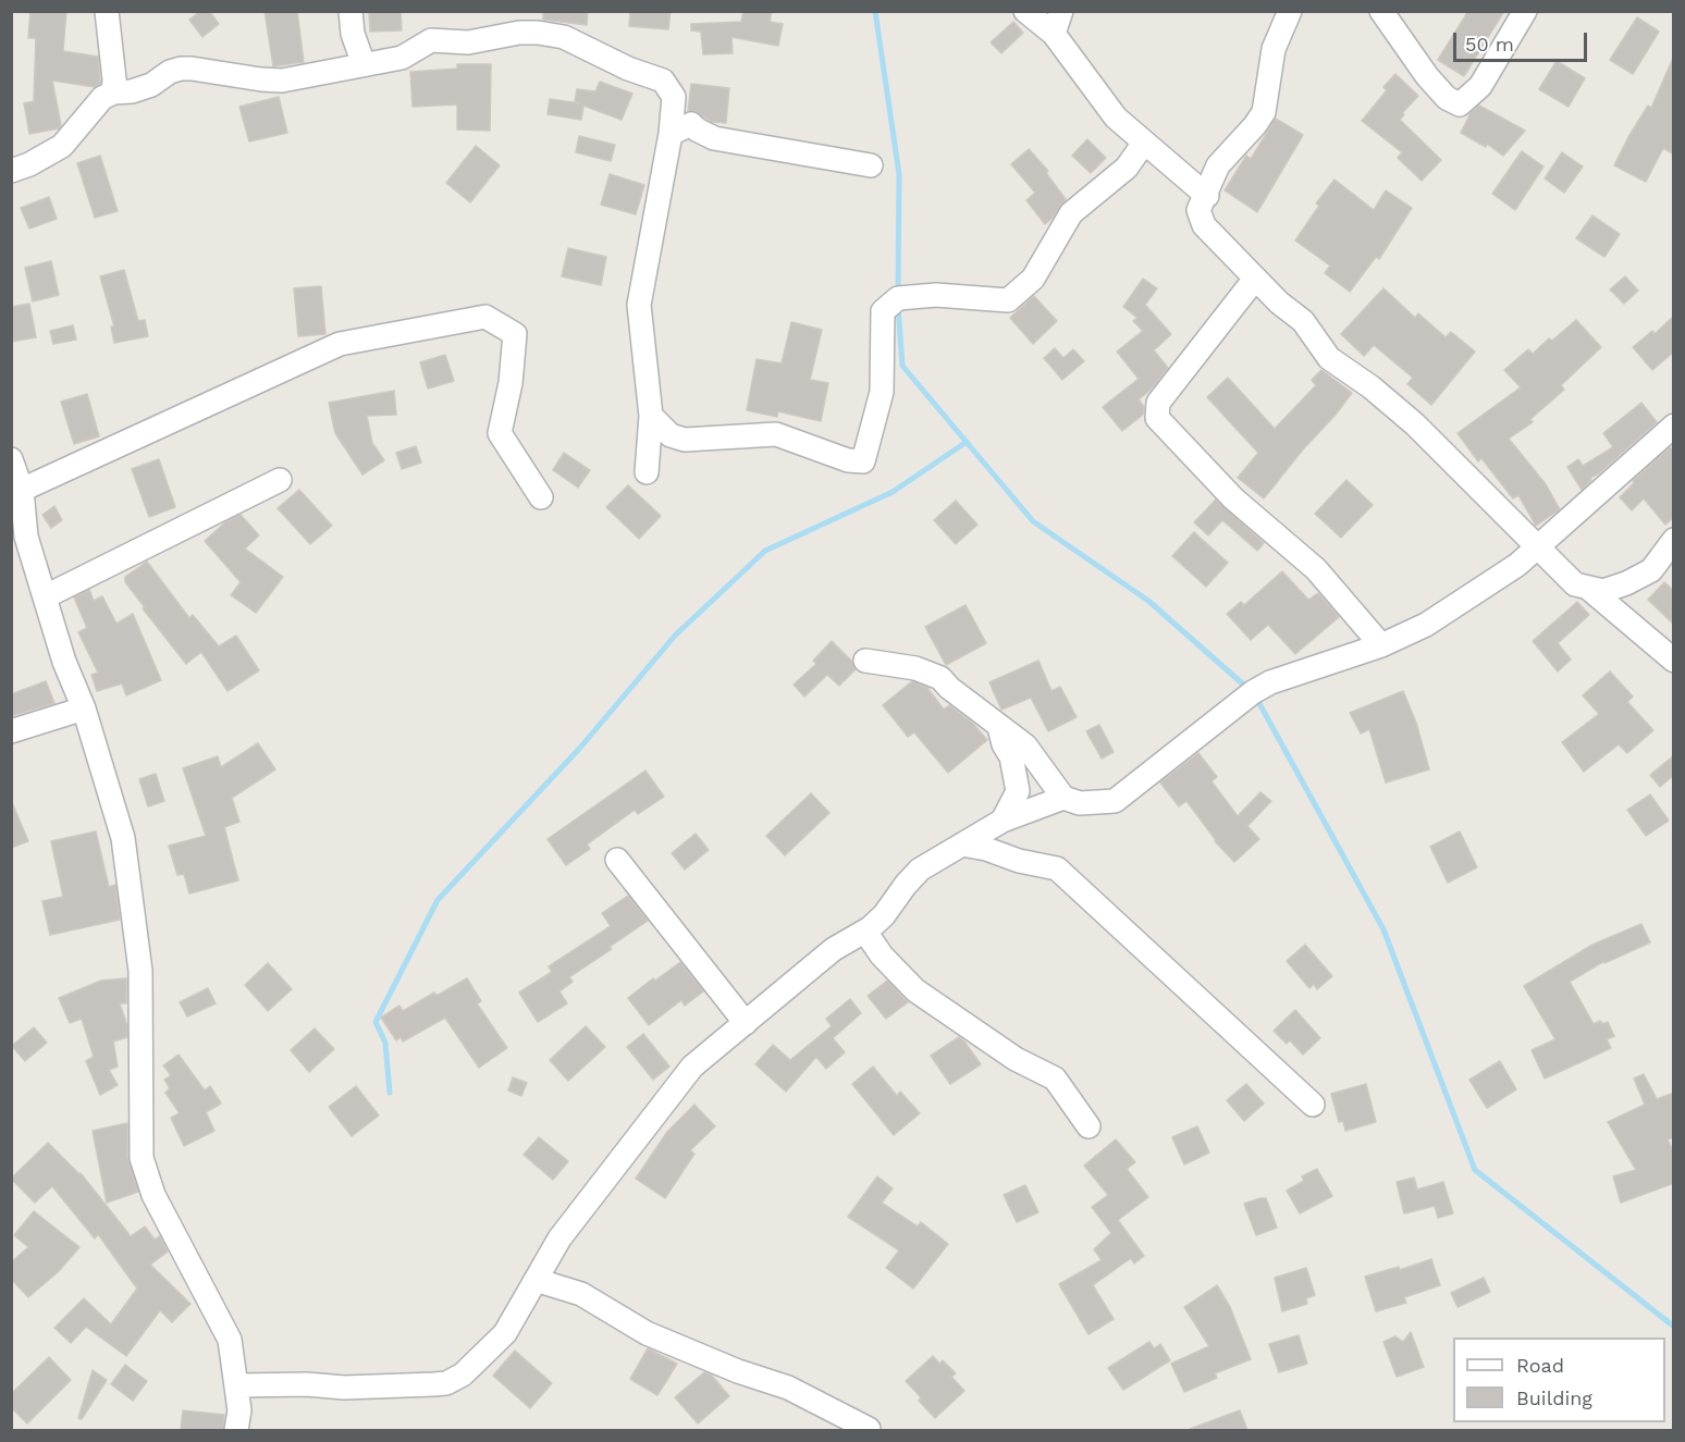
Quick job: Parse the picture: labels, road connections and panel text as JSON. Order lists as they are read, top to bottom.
{
  "legend": ["Road", "Building"],
  "scale_bar": "50 m"
}
